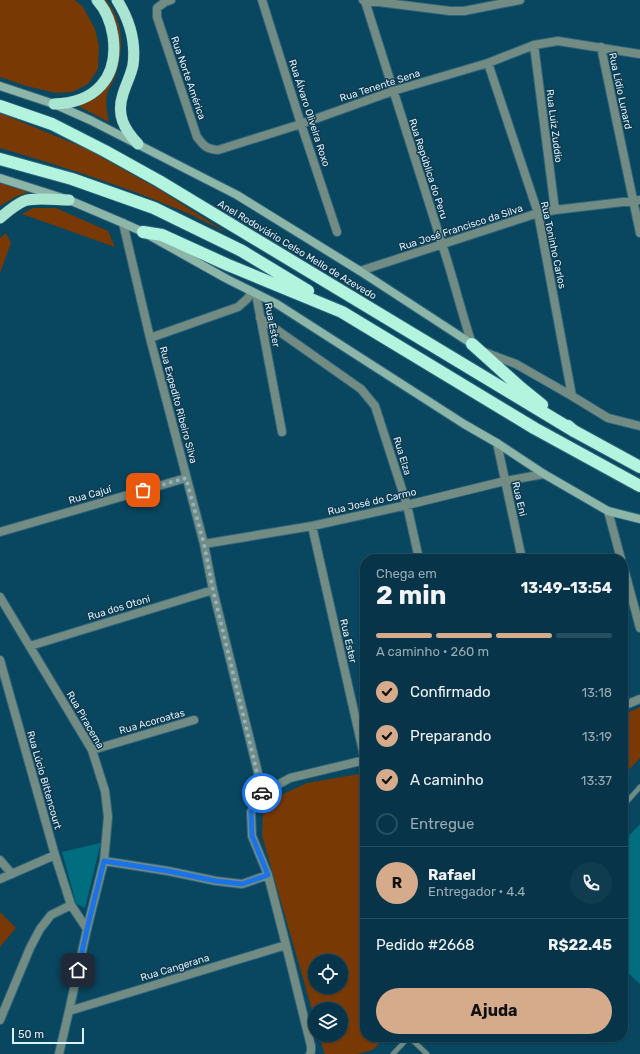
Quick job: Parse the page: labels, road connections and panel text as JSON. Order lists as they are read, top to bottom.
{
  "streets": {
    "highway": ["Anel Rodoviário Celso Mello de Azevedo"],
    "street": [
      "Rua Norte América",
      "Rua Tenente Sena",
      "Rua Lídio Lunard",
      "Rua Álvaro Oliveira Roxo",
      "Rua Luiz Zuddio",
      "Rua República do Peru",
      "Rua José Francisco da Silva",
      "Rua Toninho Carlos",
      "Rua Ester",
      "Rua Expedito Ribeiro Silva",
      "Rua Elza",
      "Rua Cajuí",
      "Rua Eni",
      "Rua José do Carmo",
      "Rua dos Otoni",
      "Rua Piracema",
      "Rua Acoroatas",
      "Rua Lúcio Bittencourt",
      "Rua Cangerana"
    ]
  },
  "crossings": [
    ["Rua Norte América", "Rua Tenente Sena"],
    ["Rua Tenente Sena", "Rua Lídio Lunard"],
    ["Rua Tenente Sena", "Rua Álvaro Oliveira Roxo"],
    ["Rua Tenente Sena", "Rua Luiz Zuddio"],
    ["Rua Tenente Sena", "Rua República do Peru"],
    ["Rua Tenente Sena", "Rua Toninho Carlos"],
    ["Rua Lídio Lunard", "Rua José Francisco da Silva"],
    ["Rua Luiz Zuddio", "Rua José Francisco da Silva"],
    ["Rua República do Peru", "Rua José Francisco da Silva"],
    ["Rua República do Peru", "Anel Rodoviário Celso Mello de Azevedo"],
    ["Rua José Francisco da Silva", "Rua Toninho Carlos"],
    ["Rua José Francisco da Silva", "Anel Rodoviário Celso Mello de Azevedo"],
    ["Rua Ester", "Rua Elza"],
    ["Rua Ester", "Rua José do Carmo"],
    ["Rua Expedito Ribeiro Silva", "Rua Cajuí"],
    ["Rua Expedito Ribeiro Silva", "Rua José do Carmo"],
    ["Rua Expedito Ribeiro Silva", "Rua dos Otoni"],
    ["Rua Elza", "Rua José do Carmo"],
    ["Rua Eni", "Rua José do Carmo"],
    ["Rua dos Otoni", "Rua Piracema"],
    ["Rua Piracema", "Rua Acoroatas"],
    ["Rua Piracema", "Rua Lúcio Bittencourt"],
    ["Rua Piracema", "Rua Cangerana"]
  ],
  "scale_bar": "50 m",
  "page": {
    "heading": ["2 min", "Chega em", "13:49–13:54"],
    "panel": [
      "Rafael",
      "Entregador · 4.4",
      "Pedido #2668",
      "R$22.45"
    ],
    "bar": "A caminho · 260 m",
    "list": [
      ["Confirmado", "13:18"],
      ["Preparando", "13:19"],
      ["A caminho", "13:37"],
      "Entregue"
    ],
    "round": "R",
    "buttons": "Ajuda",
    "scale": "50 m"
  }
}
